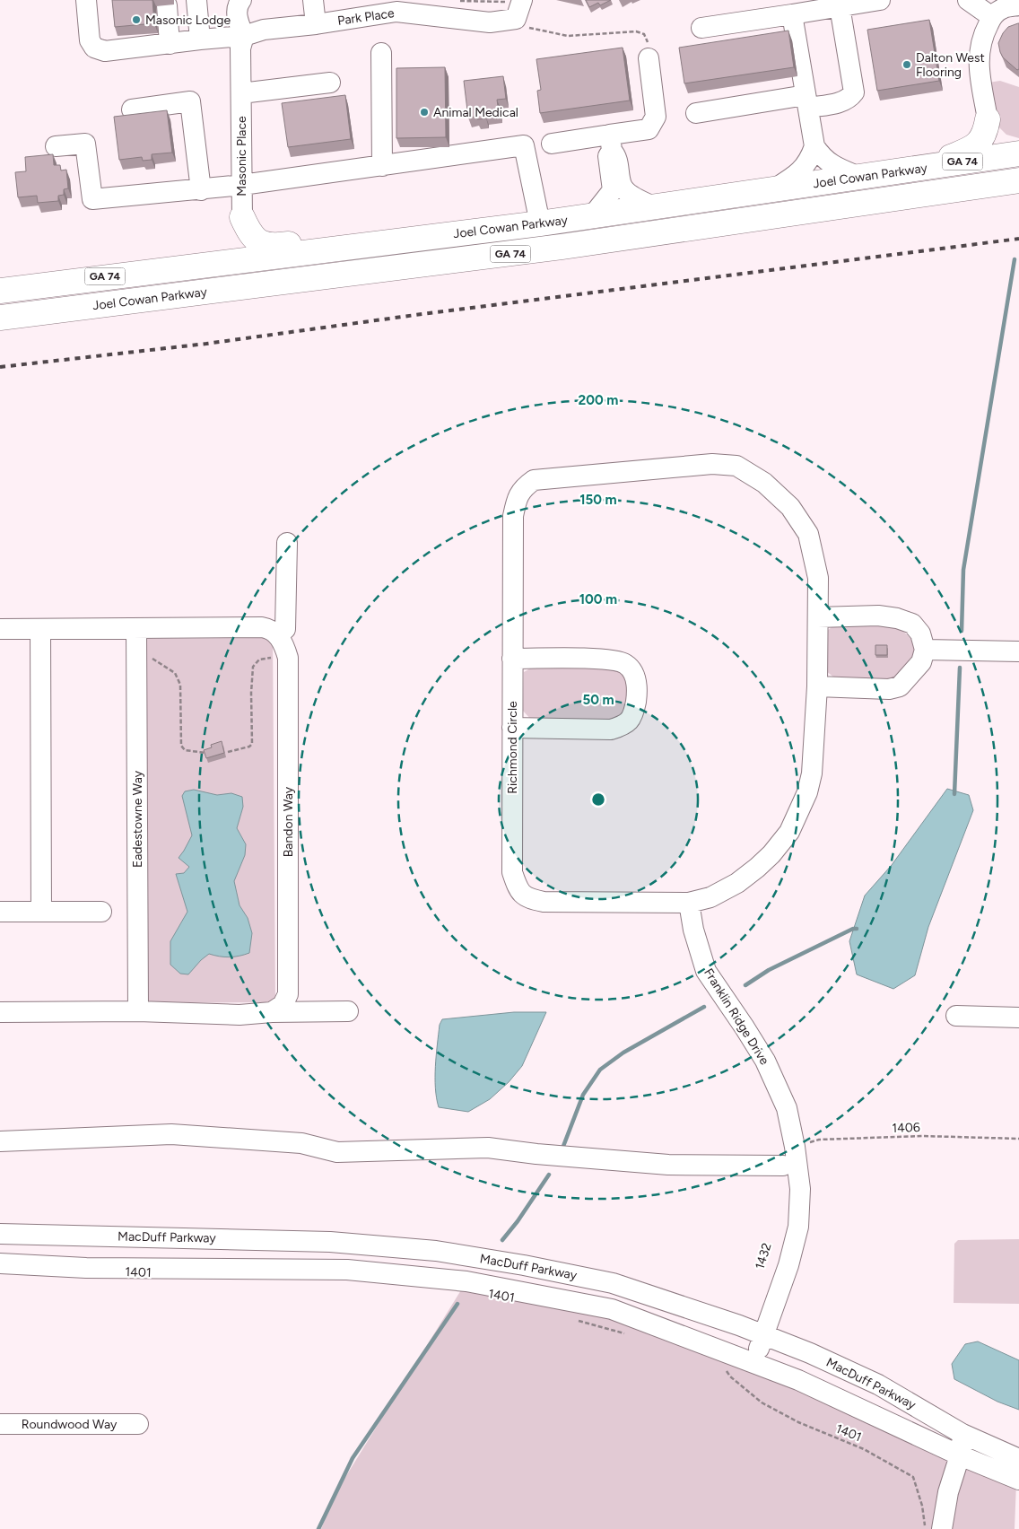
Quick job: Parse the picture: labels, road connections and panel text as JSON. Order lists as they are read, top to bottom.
{
  "streets": {
    "main road": ["Masonic Place", "GA 74", "Joel Cowan Parkway"],
    "street": [
      "Park Place",
      "Richmond Circle",
      "Eadestowne Way",
      "Bandon Way",
      "Franklin Ridge Drive",
      "MacDuff Parkway",
      "Roundwood Way"
    ],
    "path": ["1406", "1401"]
  },
  "crossings": [
    ["Park Place", "Masonic Place"],
    ["Masonic Place", "Joel Cowan Parkway"],
    ["Richmond Circle", "Franklin Ridge Drive"],
    ["Franklin Ridge Drive", "1406"],
    ["Franklin Ridge Drive", "MacDuff Parkway"],
    ["MacDuff Parkway", "1401"]
  ],
  "places": ["Masonic Lodge", "Dalton West Flooring", "Animal Medical"],
  "rings": [
    "200 m",
    "150 m",
    "100 m",
    "50 m"
  ]
}
